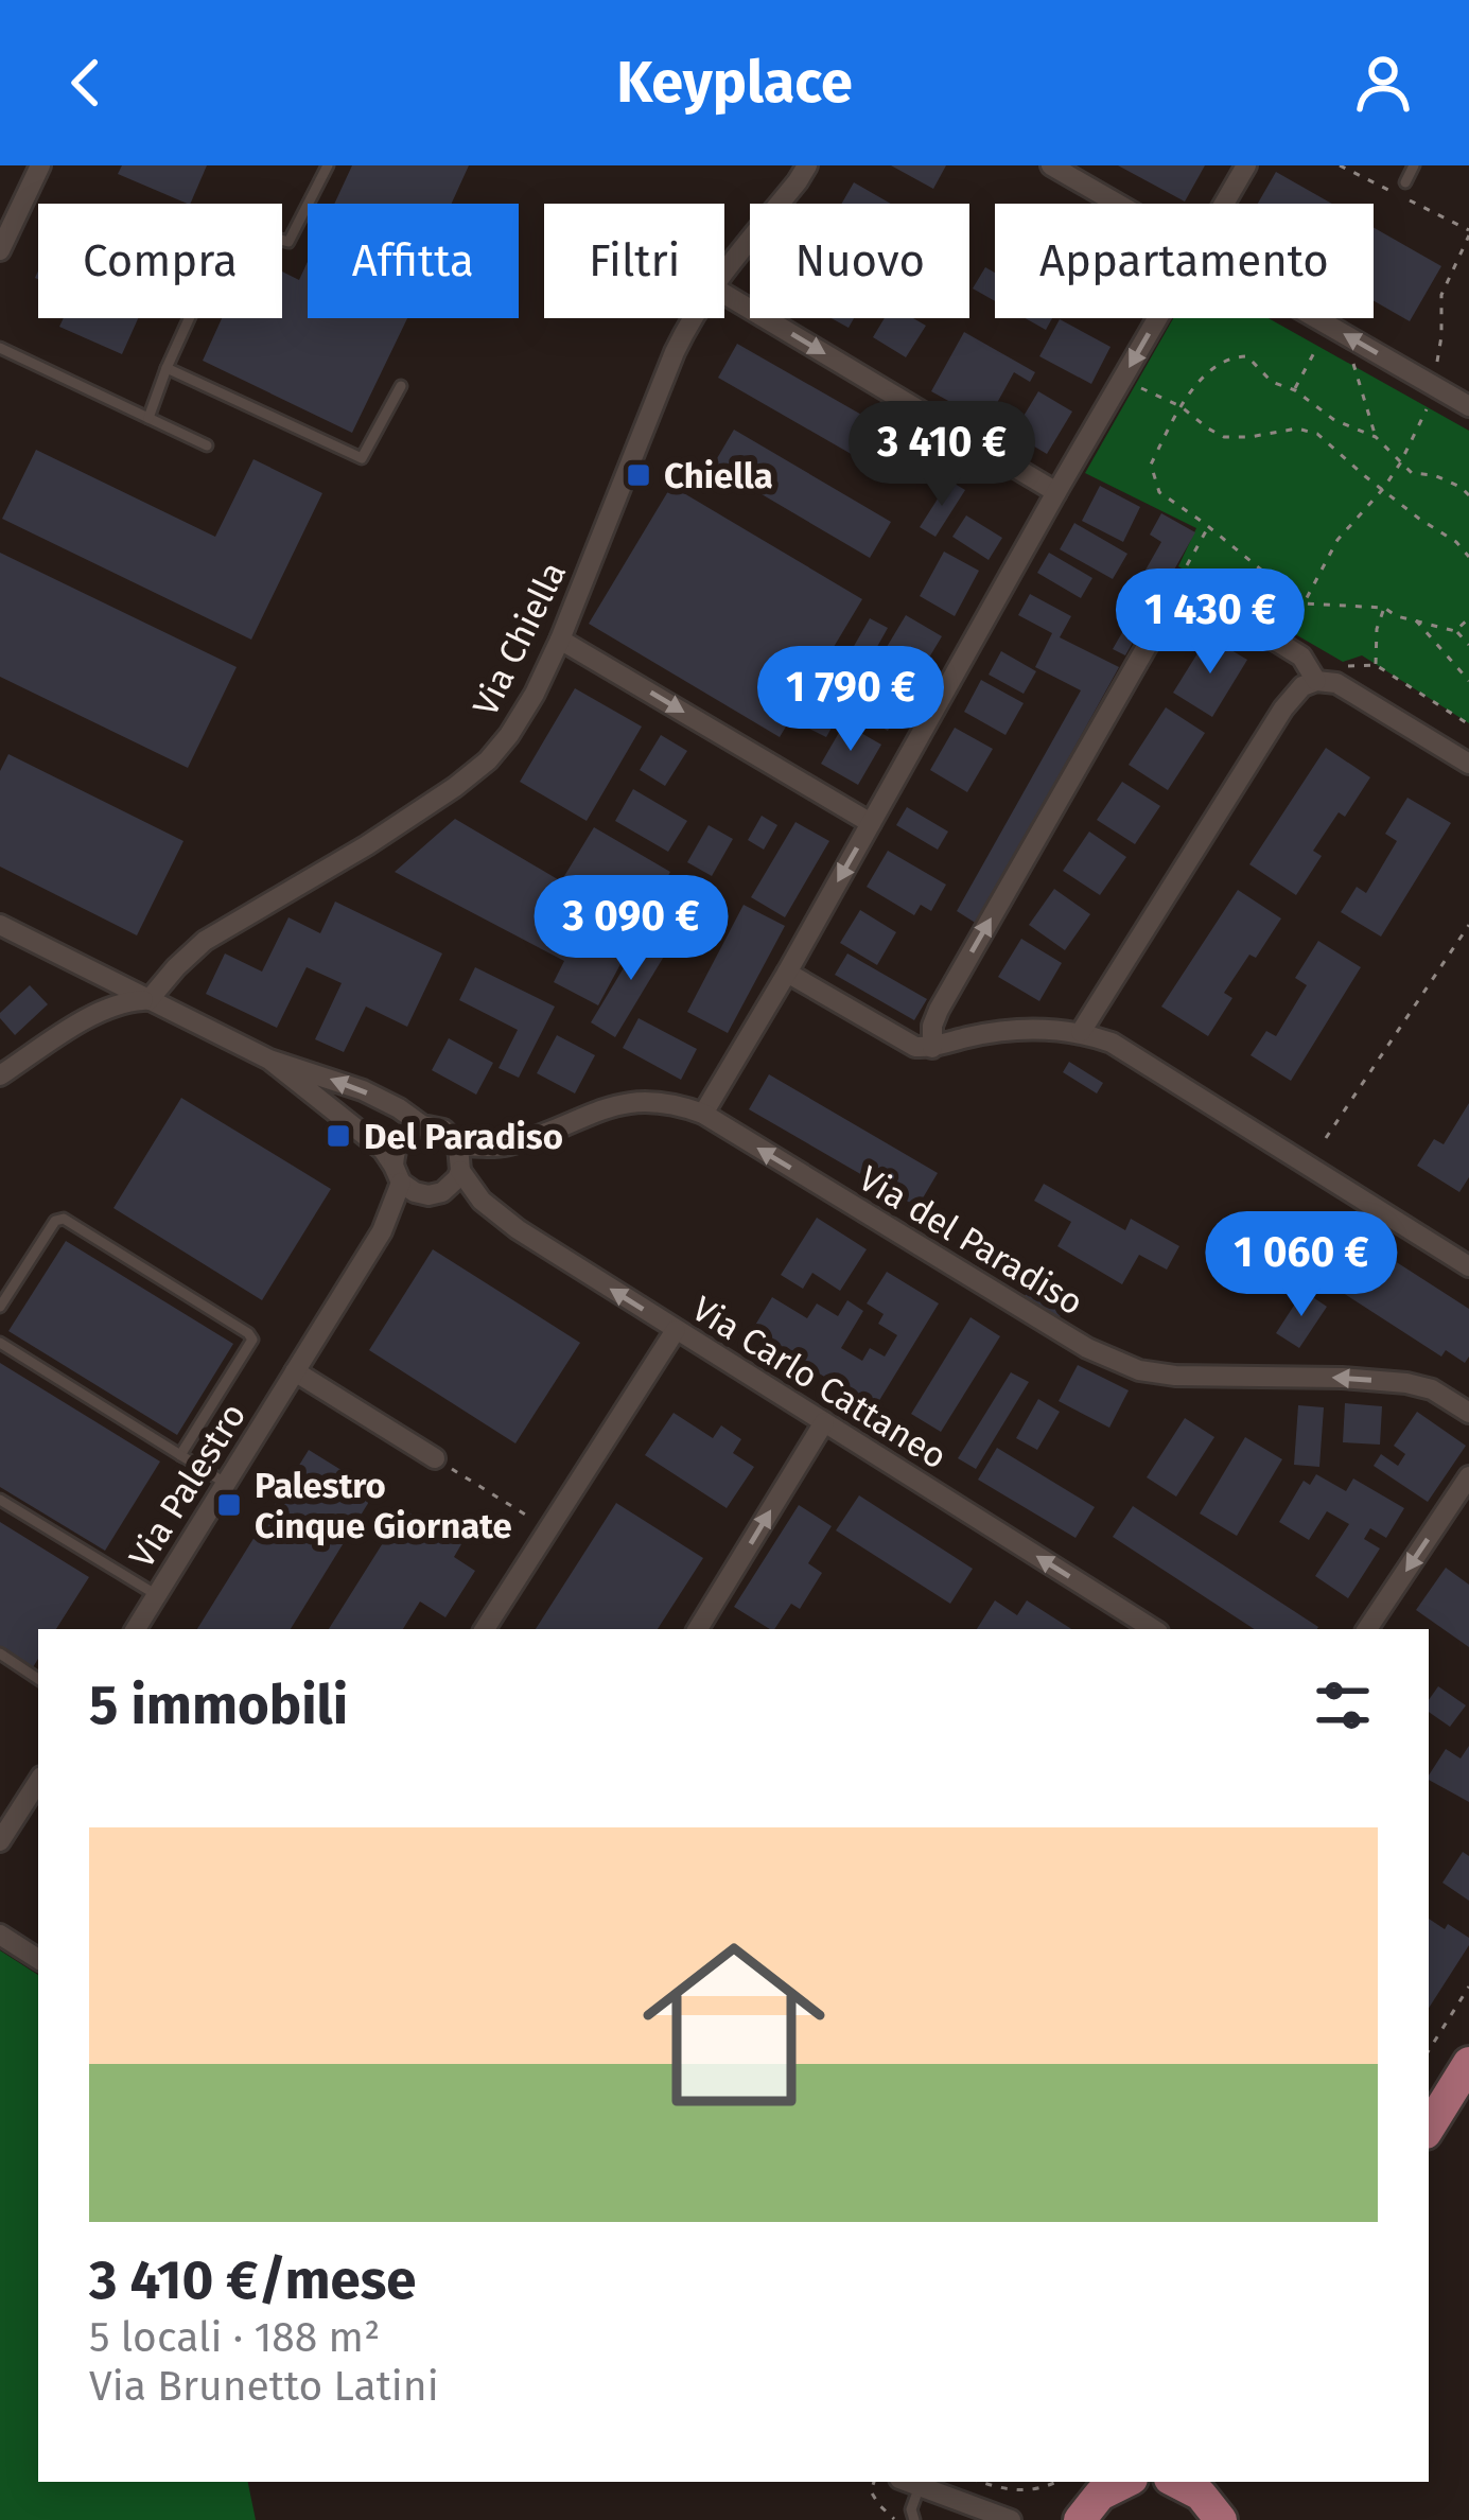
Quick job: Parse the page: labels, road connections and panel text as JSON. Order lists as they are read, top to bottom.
{
  "streets": {
    "street": [
      "Via Chiella",
      "Via del Paradiso",
      "Via Carlo Cattaneo",
      "Via Palestro"
    ]
  },
  "crossings": [
    ["Via del Paradiso", "Via Carlo Cattaneo"],
    ["Via del Paradiso", "Via Palestro"],
    ["Via Carlo Cattaneo", "Via Palestro"]
  ],
  "one_way": ["Via Carlo Cattaneo"],
  "places": {
    "transit": ["Chiella", "Del Paradiso", "Palestro Cinque Giornate"]
  },
  "page": {
    "header": "Keyplace",
    "chip": [
      "Compra",
      "Affitta",
      "Filtri",
      "Nuovo",
      "Appartamento"
    ],
    "price": [
      "3 410 €",
      "1 430 €",
      "1 790 €",
      "3 090 €",
      "1 060 €"
    ],
    "heading": "5 immobili",
    "list": [
      {
        "name": "3 410 €/mese",
        "note": "5 locali · 188 m² · Via Brunetto Latini"
      }
    ]
  }
}
